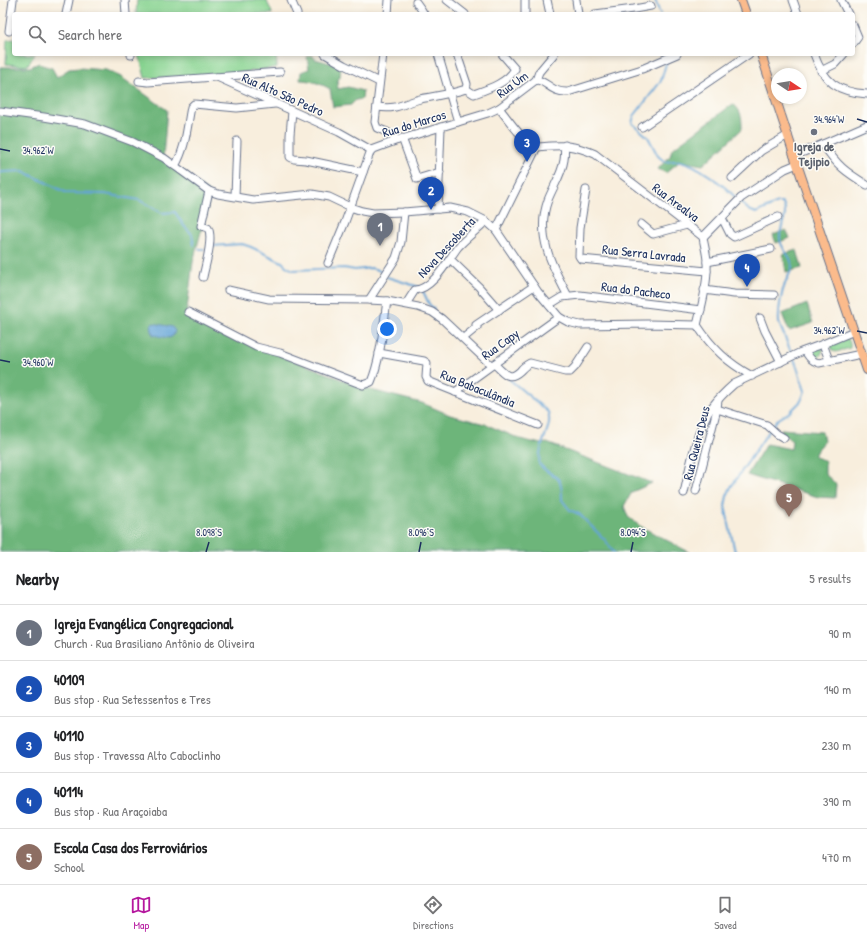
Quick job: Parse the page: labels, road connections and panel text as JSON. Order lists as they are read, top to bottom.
{
  "streets": {
    "street": [
      "Rua Um",
      "Rua Alto São Pedro",
      "Rua do Marcos",
      "Rua Arealva",
      "Nova Descoberta",
      "Rua Serra Lavrada",
      "Rua do Pacheco",
      "Rua Capy",
      "Rua Babaculândia",
      "Rua Queira Deus"
    ]
  },
  "crossings": [
    ["Rua Um", "Rua do Marcos"],
    ["Rua Alto São Pedro", "Rua do Marcos"],
    ["Rua Arealva", "Rua Serra Lavrada"],
    ["Rua Arealva", "Rua do Pacheco"],
    ["Rua Capy", "Rua Babaculândia"]
  ],
  "places": ["Igreja de Tejipio"],
  "north": "right",
  "page": {
    "search": "Search here",
    "pins": [
      "3",
      "2",
      "1",
      "4",
      "5"
    ],
    "heading": ["Nearby", "5 results"],
    "list": [
      {
        "mark": "1",
        "name": "Igreja Evangélica Congregacional",
        "note": "Church · Rua Brasiliano Antônio de Oliveira",
        "value": "90 m"
      },
      {
        "mark": "2",
        "name": "40109",
        "note": "Bus stop · Rua Setessentos e Tres",
        "value": "140 m"
      },
      {
        "mark": "3",
        "name": "40110",
        "note": "Bus stop · Travessa Alto Caboclinho",
        "value": "230 m"
      },
      {
        "mark": "4",
        "name": "40114",
        "note": "Bus stop · Rua Araçoiaba",
        "value": "390 m"
      },
      {
        "mark": "5",
        "name": "Escola Casa dos Ferroviários",
        "note": "School",
        "value": "470 m"
      }
    ],
    "nav": ["Map", "Directions", "Saved"]
  },
  "coordinates": [
    "34.964°W",
    "34.962°W",
    "34.960°W",
    "8.098°S",
    "8.096°S",
    "8.094°S"
  ]
}
